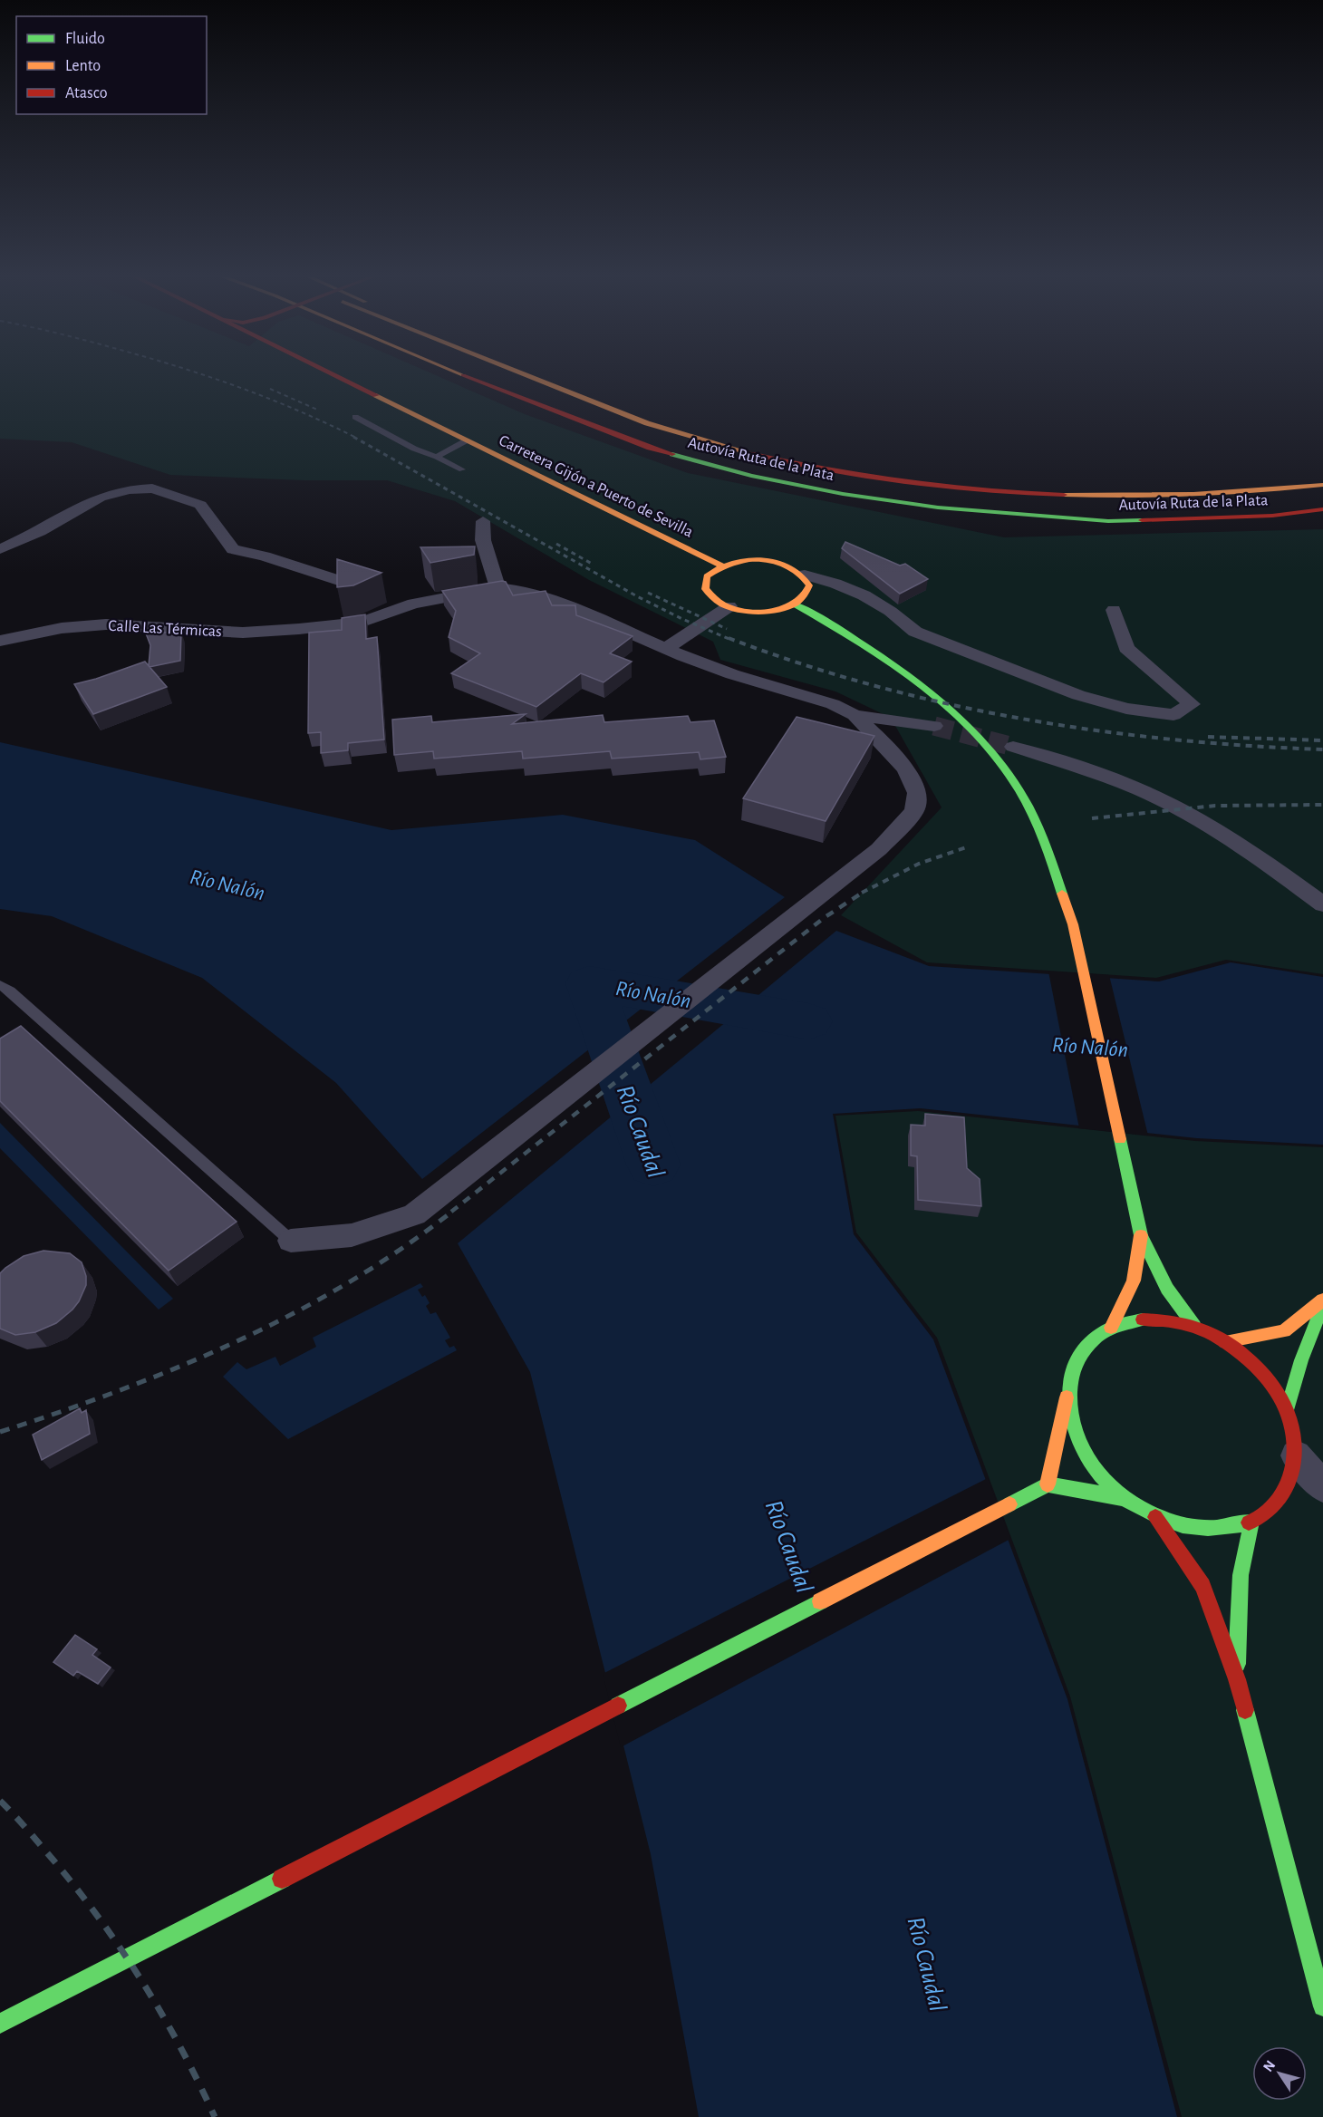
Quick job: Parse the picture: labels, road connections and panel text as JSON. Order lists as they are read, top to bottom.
{
  "streets": {
    "main road": ["Autovía Ruta de la Plata", "Carretera Gijón a Puerto de Sevilla"],
    "street": ["Calle Las Térmicas"]
  },
  "water": ["Río Nalón", "Río Caudal"],
  "legend": ["Fluido", "Lento", "Atasco"],
  "north": "top left"
}
